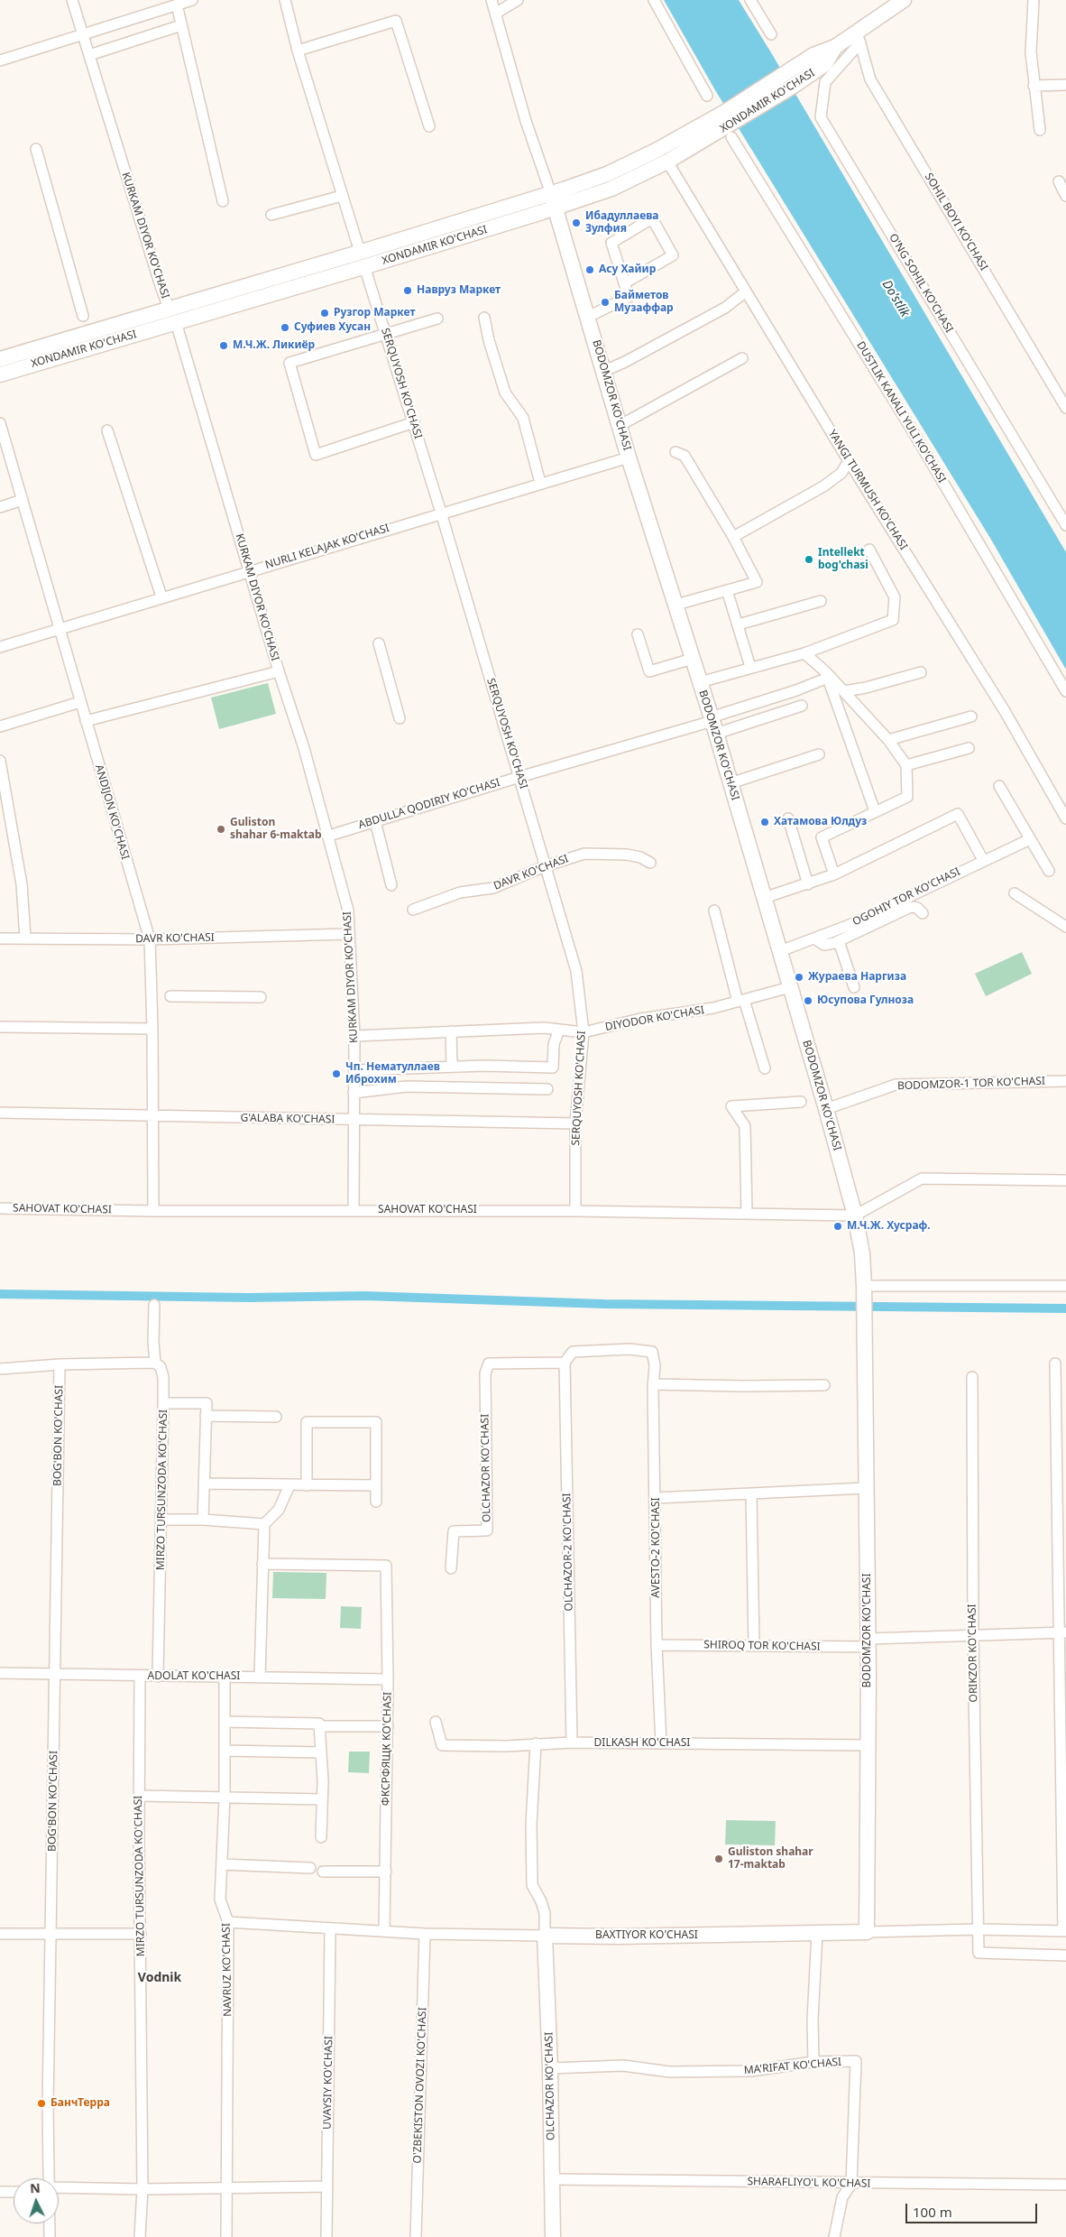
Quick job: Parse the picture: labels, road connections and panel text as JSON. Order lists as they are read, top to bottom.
{
  "streets": {
    "street": [
      "XONDAMIR KO'CHASI",
      "SOHIL BOYI KO'CHASI",
      "KURKAM DIYOR KO'CHASI",
      "O'NG SOHIL KO'CHASI",
      "SERQUYOSH KO'CHASI",
      "BODOMZOR KO'CHASI",
      "DUSTLIK KANALI YULI KO'CHASI",
      "YANGI TURMUSH KO'CHASI",
      "NURLI KELAJAK KO'CHASI",
      "ABDULLA QODIRIY KO'CHASI",
      "ANDIJON KO'CHASI",
      "DAVR KO'CHASI",
      "OGOHIY TOR KO'CHASI",
      "DIYODOR KO'CHASI",
      "BODOMZOR-1 TOR KO'CHASI",
      "G'ALABA KO'CHASI",
      "SAHOVAT KO'CHASI",
      "BOG'BON KO'CHASI",
      "OLCHAZOR KO'CHASI",
      "MIRZO TURSUNZODA KO'CHASI",
      "AVESTO-2 KO'CHASI",
      "OLCHAZOR-2 KO'CHASI",
      "SHIROQ TOR KO'CHASI",
      "ORIKZOR KO'CHASI",
      "ADOLAT KO'CHASI",
      "DILKASH KO'CHASI",
      "ФКСРФЯЩК KO'CHASI",
      "BAXTIYOR KO'CHASI",
      "NAVRUZ KO'CHASI",
      "MA'RIFAT KO'CHASI",
      "UVAYSIY KO'CHASI",
      "O'ZBEKISTON OVOZI KO'CHASI",
      "SHARAFLIYO'L KO'CHASI"
    ]
  },
  "crossings": [
    ["XONDAMIR KO'CHASI", "SOHIL BOYI KO'CHASI"],
    ["XONDAMIR KO'CHASI", "KURKAM DIYOR KO'CHASI"],
    ["XONDAMIR KO'CHASI", "O'NG SOHIL KO'CHASI"],
    ["XONDAMIR KO'CHASI", "SERQUYOSH KO'CHASI"],
    ["XONDAMIR KO'CHASI", "BODOMZOR KO'CHASI"],
    ["XONDAMIR KO'CHASI", "DUSTLIK KANALI YULI KO'CHASI"],
    ["XONDAMIR KO'CHASI", "YANGI TURMUSH KO'CHASI"],
    ["SOHIL BOYI KO'CHASI", "O'NG SOHIL KO'CHASI"],
    ["KURKAM DIYOR KO'CHASI", "NURLI KELAJAK KO'CHASI"],
    ["KURKAM DIYOR KO'CHASI", "ABDULLA QODIRIY KO'CHASI"],
    ["KURKAM DIYOR KO'CHASI", "DAVR KO'CHASI"],
    ["KURKAM DIYOR KO'CHASI", "DIYODOR KO'CHASI"],
    ["KURKAM DIYOR KO'CHASI", "G'ALABA KO'CHASI"],
    ["KURKAM DIYOR KO'CHASI", "SAHOVAT KO'CHASI"],
    ["SERQUYOSH KO'CHASI", "NURLI KELAJAK KO'CHASI"],
    ["SERQUYOSH KO'CHASI", "ABDULLA QODIRIY KO'CHASI"],
    ["SERQUYOSH KO'CHASI", "DAVR KO'CHASI"],
    ["SERQUYOSH KO'CHASI", "DIYODOR KO'CHASI"],
    ["SERQUYOSH KO'CHASI", "G'ALABA KO'CHASI"],
    ["SERQUYOSH KO'CHASI", "SAHOVAT KO'CHASI"],
    ["BODOMZOR KO'CHASI", "NURLI KELAJAK KO'CHASI"],
    ["BODOMZOR KO'CHASI", "ABDULLA QODIRIY KO'CHASI"],
    ["BODOMZOR KO'CHASI", "OGOHIY TOR KO'CHASI"],
    ["BODOMZOR KO'CHASI", "DIYODOR KO'CHASI"],
    ["BODOMZOR KO'CHASI", "BODOMZOR-1 TOR KO'CHASI"],
    ["BODOMZOR KO'CHASI", "SAHOVAT KO'CHASI"],
    ["BODOMZOR KO'CHASI", "SHIROQ TOR KO'CHASI"],
    ["BODOMZOR KO'CHASI", "DILKASH KO'CHASI"],
    ["BODOMZOR KO'CHASI", "BAXTIYOR KO'CHASI"],
    ["NURLI KELAJAK KO'CHASI", "ANDIJON KO'CHASI"],
    ["ANDIJON KO'CHASI", "DAVR KO'CHASI"],
    ["ANDIJON KO'CHASI", "G'ALABA KO'CHASI"],
    ["ANDIJON KO'CHASI", "SAHOVAT KO'CHASI"],
    ["BOG'BON KO'CHASI", "ADOLAT KO'CHASI"],
    ["OLCHAZOR KO'CHASI", "AVESTO-2 KO'CHASI"],
    ["OLCHAZOR KO'CHASI", "OLCHAZOR-2 KO'CHASI"],
    ["OLCHAZOR KO'CHASI", "BAXTIYOR KO'CHASI"],
    ["OLCHAZOR KO'CHASI", "MA'RIFAT KO'CHASI"],
    ["OLCHAZOR KO'CHASI", "SHARAFLIYO'L KO'CHASI"],
    ["MIRZO TURSUNZODA KO'CHASI", "ADOLAT KO'CHASI"],
    ["AVESTO-2 KO'CHASI", "OLCHAZOR-2 KO'CHASI"],
    ["AVESTO-2 KO'CHASI", "SHIROQ TOR KO'CHASI"],
    ["AVESTO-2 KO'CHASI", "DILKASH KO'CHASI"],
    ["OLCHAZOR-2 KO'CHASI", "DILKASH KO'CHASI"],
    ["SHIROQ TOR KO'CHASI", "ORIKZOR KO'CHASI"],
    ["ORIKZOR KO'CHASI", "BAXTIYOR KO'CHASI"],
    ["ADOLAT KO'CHASI", "ФКСРФЯЩК KO'CHASI"],
    ["ADOLAT KO'CHASI", "NAVRUZ KO'CHASI"],
    ["ФКСРФЯЩК KO'CHASI", "BAXTIYOR KO'CHASI"],
    ["BAXTIYOR KO'CHASI", "NAVRUZ KO'CHASI"],
    ["BAXTIYOR KO'CHASI", "UVAYSIY KO'CHASI"],
    ["BAXTIYOR KO'CHASI", "O'ZBEKISTON OVOZI KO'CHASI"],
    ["MA'RIFAT KO'CHASI", "SHARAFLIYO'L KO'CHASI"]
  ],
  "districts": ["Vodnik"],
  "water": ["Do'stlik"],
  "places": [
    "Ибадуллаева Зулфия",
    "Асу Хайир",
    "Навруз Маркет",
    "Байметов Музаффар",
    "Рузгор Маркет",
    "Суфиев Хусан",
    "М.Ч.Ж. Ликиёр",
    "Intellekt bog'chasi",
    "Хатамова Юлдуз",
    "Guliston shahar 6-maktab",
    "Жураева Наргиза",
    "Юсупова Гулноза",
    "Чп. Нематуллаев Иброхим",
    "М.Ч.Ж. Хусраф.",
    "Guliston shahar 17-maktab",
    "БанчТерра"
  ],
  "scale_bar": "100 m",
  "north": "top"
}
